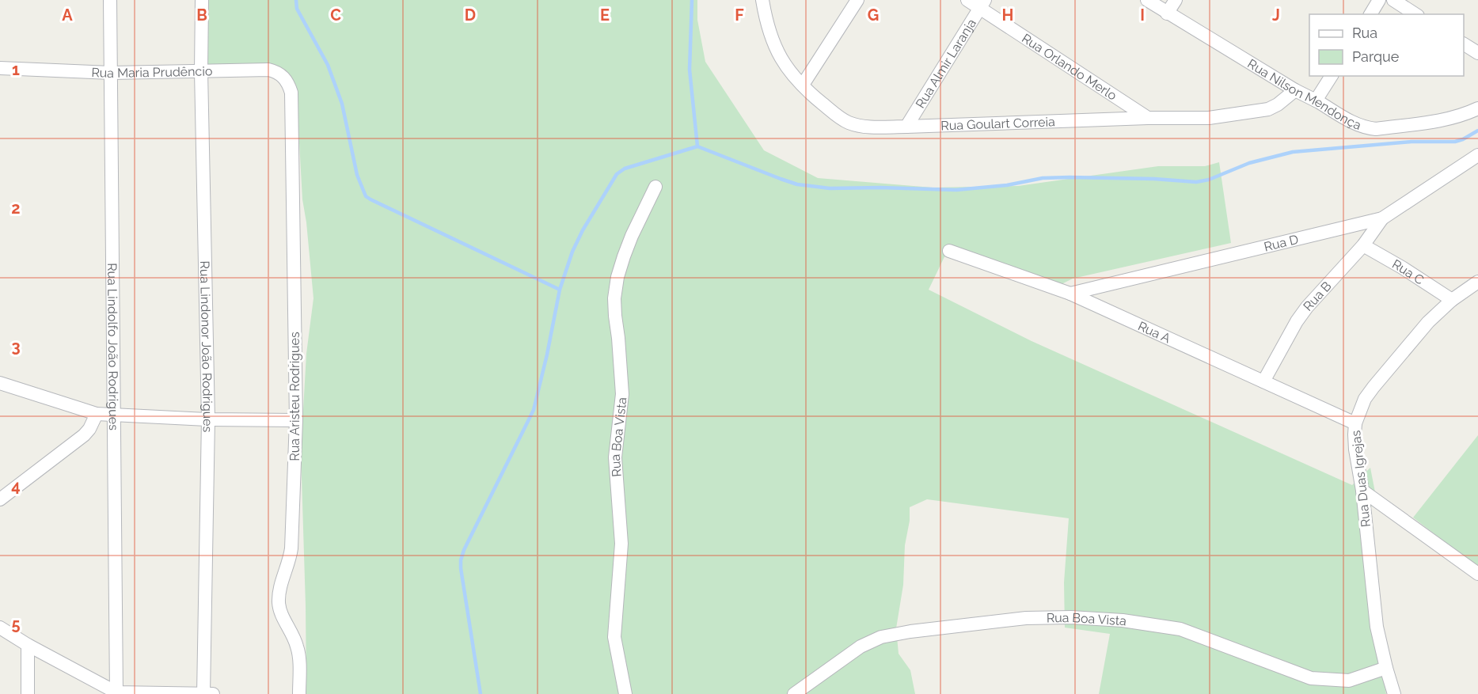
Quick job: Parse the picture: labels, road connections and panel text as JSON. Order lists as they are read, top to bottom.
{
  "streets": {
    "street": [
      "Rua Almir Laranja",
      "Rua Orlando Merlo",
      "Rua Maria Prudêncio",
      "Rua Nilson Mendonça",
      "Rua Goulart Correia",
      "Rua D",
      "Rua C",
      "Rua B",
      "Rua A",
      "Rua Lindolfo João Rodrigues",
      "Rua Lindonor João Rodrigues",
      "Rua Aristeu Rodrigues",
      "Rua Boa Vista",
      "Rua Duas Igrejas"
    ]
  },
  "crossings": [
    ["Rua Almir Laranja", "Rua Orlando Merlo"],
    ["Rua Almir Laranja", "Rua Goulart Correia"],
    ["Rua Orlando Merlo", "Rua Goulart Correia"],
    ["Rua Maria Prudêncio", "Rua Lindolfo João Rodrigues"],
    ["Rua Maria Prudêncio", "Rua Lindonor João Rodrigues"],
    ["Rua Maria Prudêncio", "Rua Aristeu Rodrigues"],
    ["Rua Nilson Mendonça", "Rua Goulart Correia"],
    ["Rua D", "Rua B"],
    ["Rua D", "Rua A"],
    ["Rua C", "Rua B"],
    ["Rua C", "Rua Duas Igrejas"],
    ["Rua B", "Rua A"],
    ["Rua A", "Rua Duas Igrejas"],
    ["Rua Boa Vista", "Rua Duas Igrejas"]
  ],
  "legend": ["Rua", "Parque"],
  "grid": {
    "columns": [
      "A",
      "B",
      "C",
      "D",
      "E",
      "F",
      "G",
      "H",
      "I",
      "J"
    ],
    "rows": [
      "1",
      "2",
      "3",
      "4",
      "5"
    ]
  }
}
